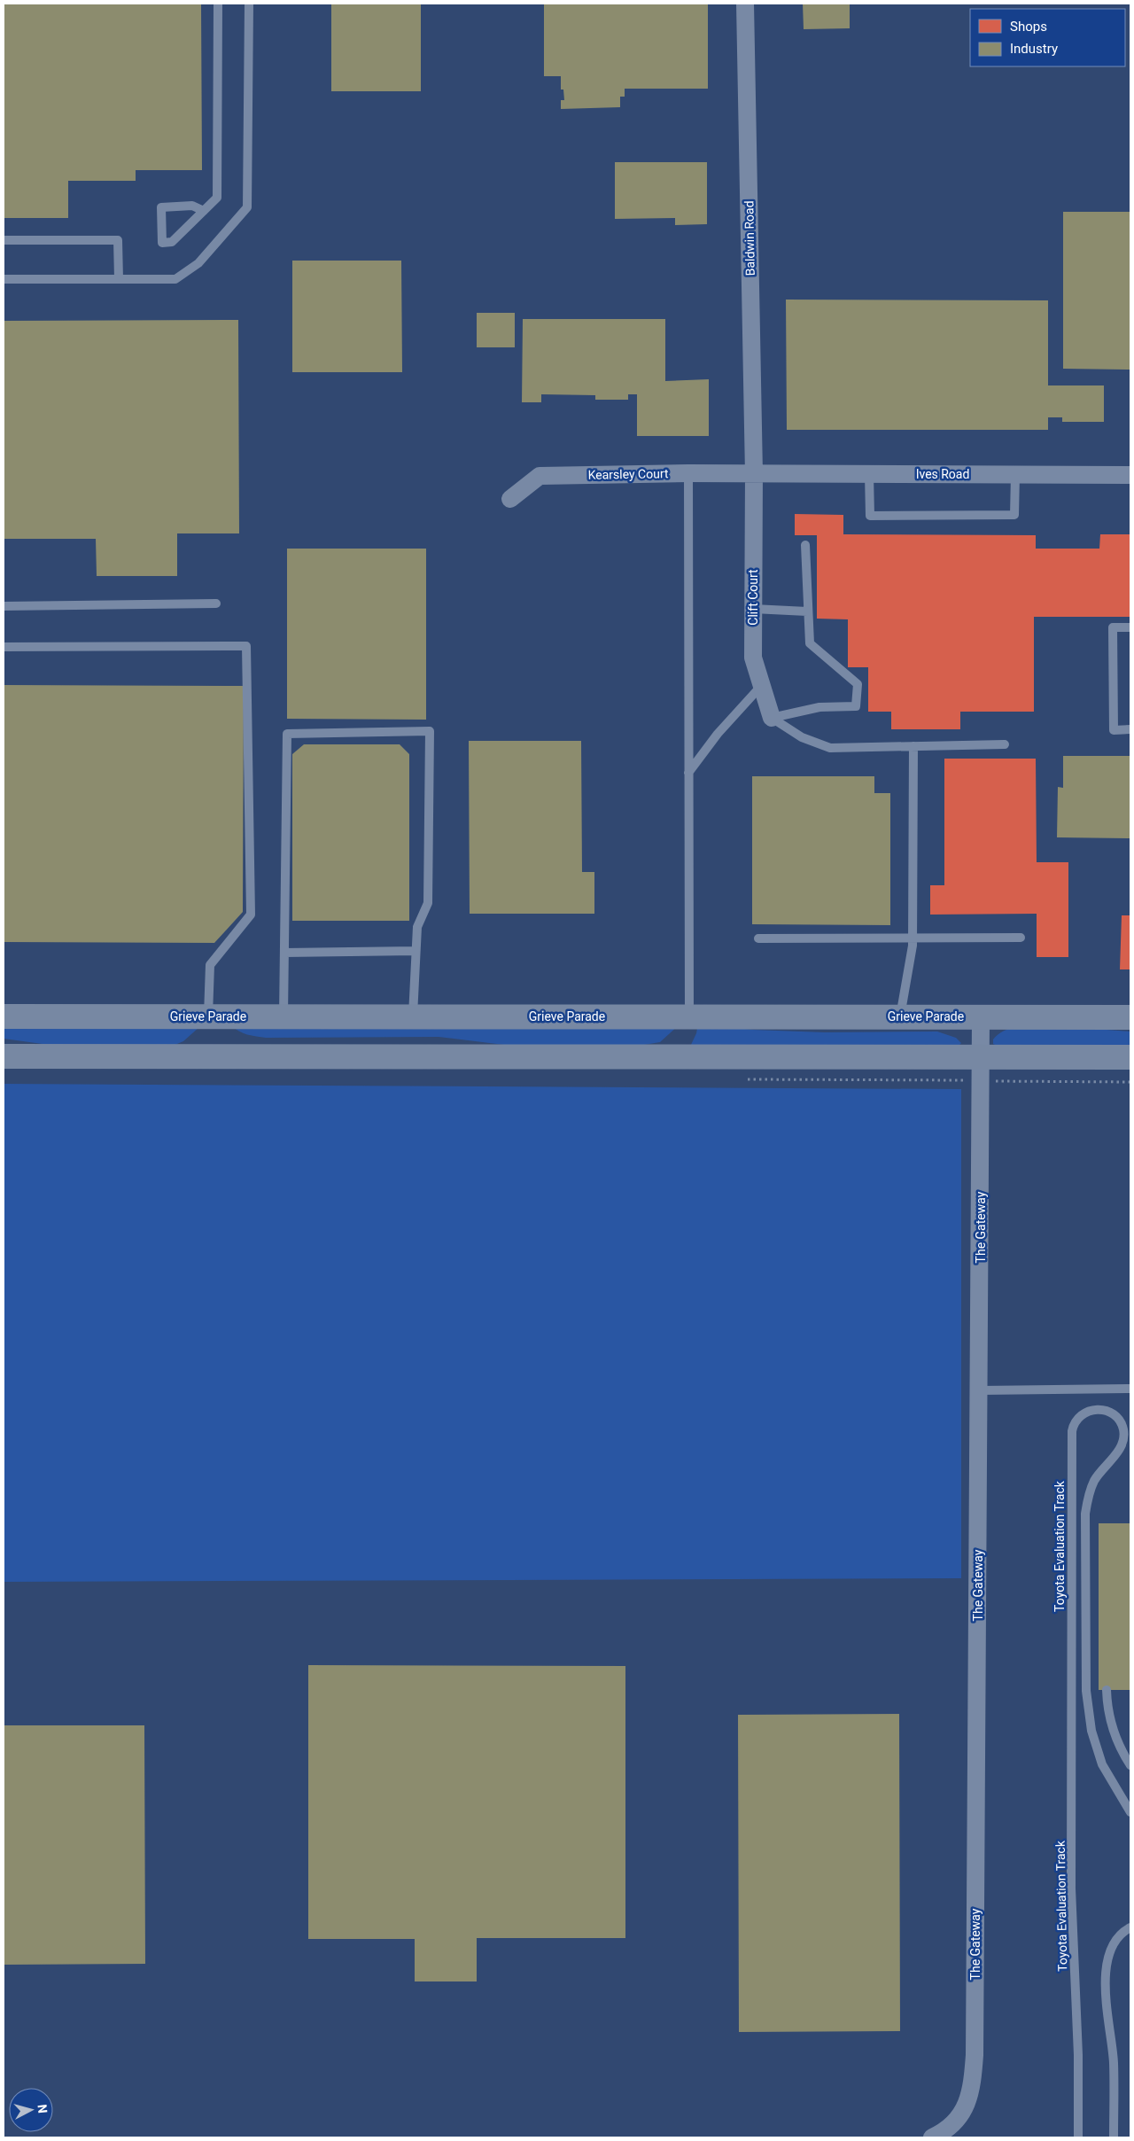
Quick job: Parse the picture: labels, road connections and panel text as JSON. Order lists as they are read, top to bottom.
{
  "streets": {
    "main road": ["Grieve Parade"],
    "street": [
      "Baldwin Road",
      "Kearsley Court",
      "Ives Road",
      "Clift Court",
      "The Gateway"
    ],
    "lane": ["Toyota Evaluation Track"]
  },
  "crossings": [
    ["Baldwin Road", "Kearsley Court"],
    ["Baldwin Road", "Ives Road"],
    ["Baldwin Road", "Clift Court"],
    ["Kearsley Court", "Ives Road"],
    ["Kearsley Court", "Clift Court"],
    ["Ives Road", "Clift Court"],
    ["Grieve Parade", "The Gateway"]
  ],
  "legend": ["Shops", "Industry"],
  "north": "right"
}
